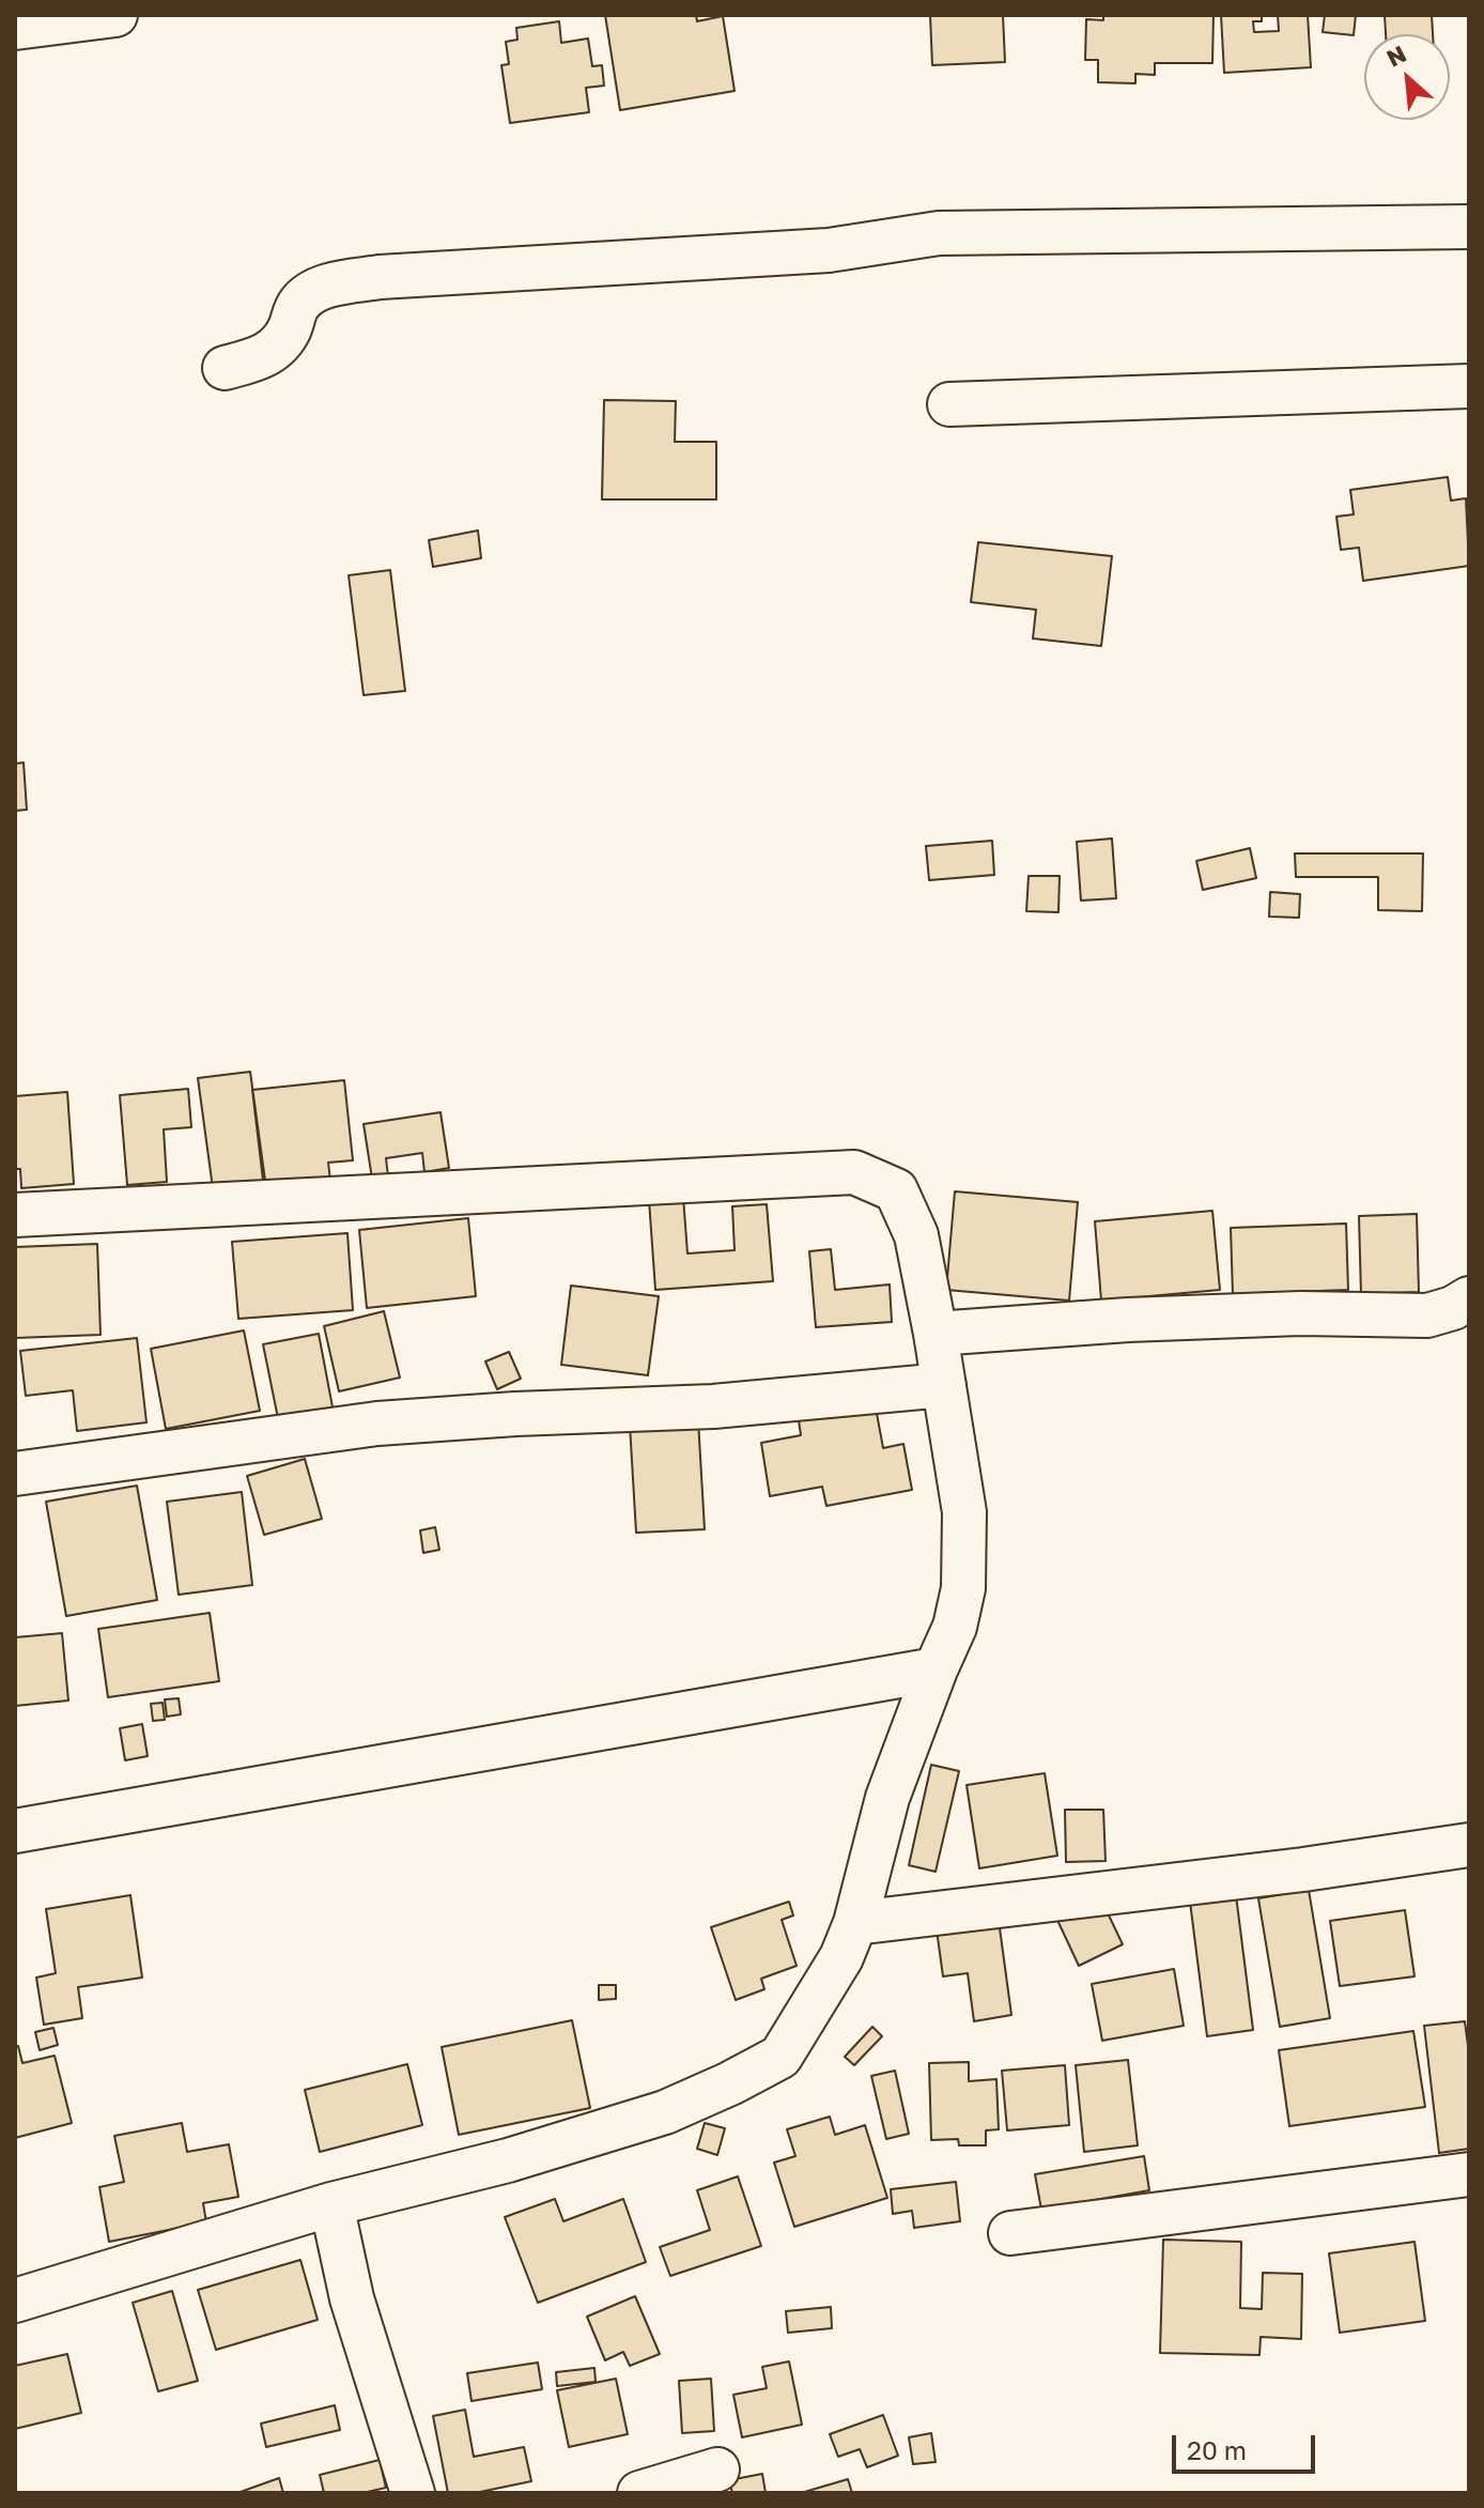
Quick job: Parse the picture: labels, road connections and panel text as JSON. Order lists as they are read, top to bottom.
{
  "scale_bar": "20 m",
  "north": "top left"
}
